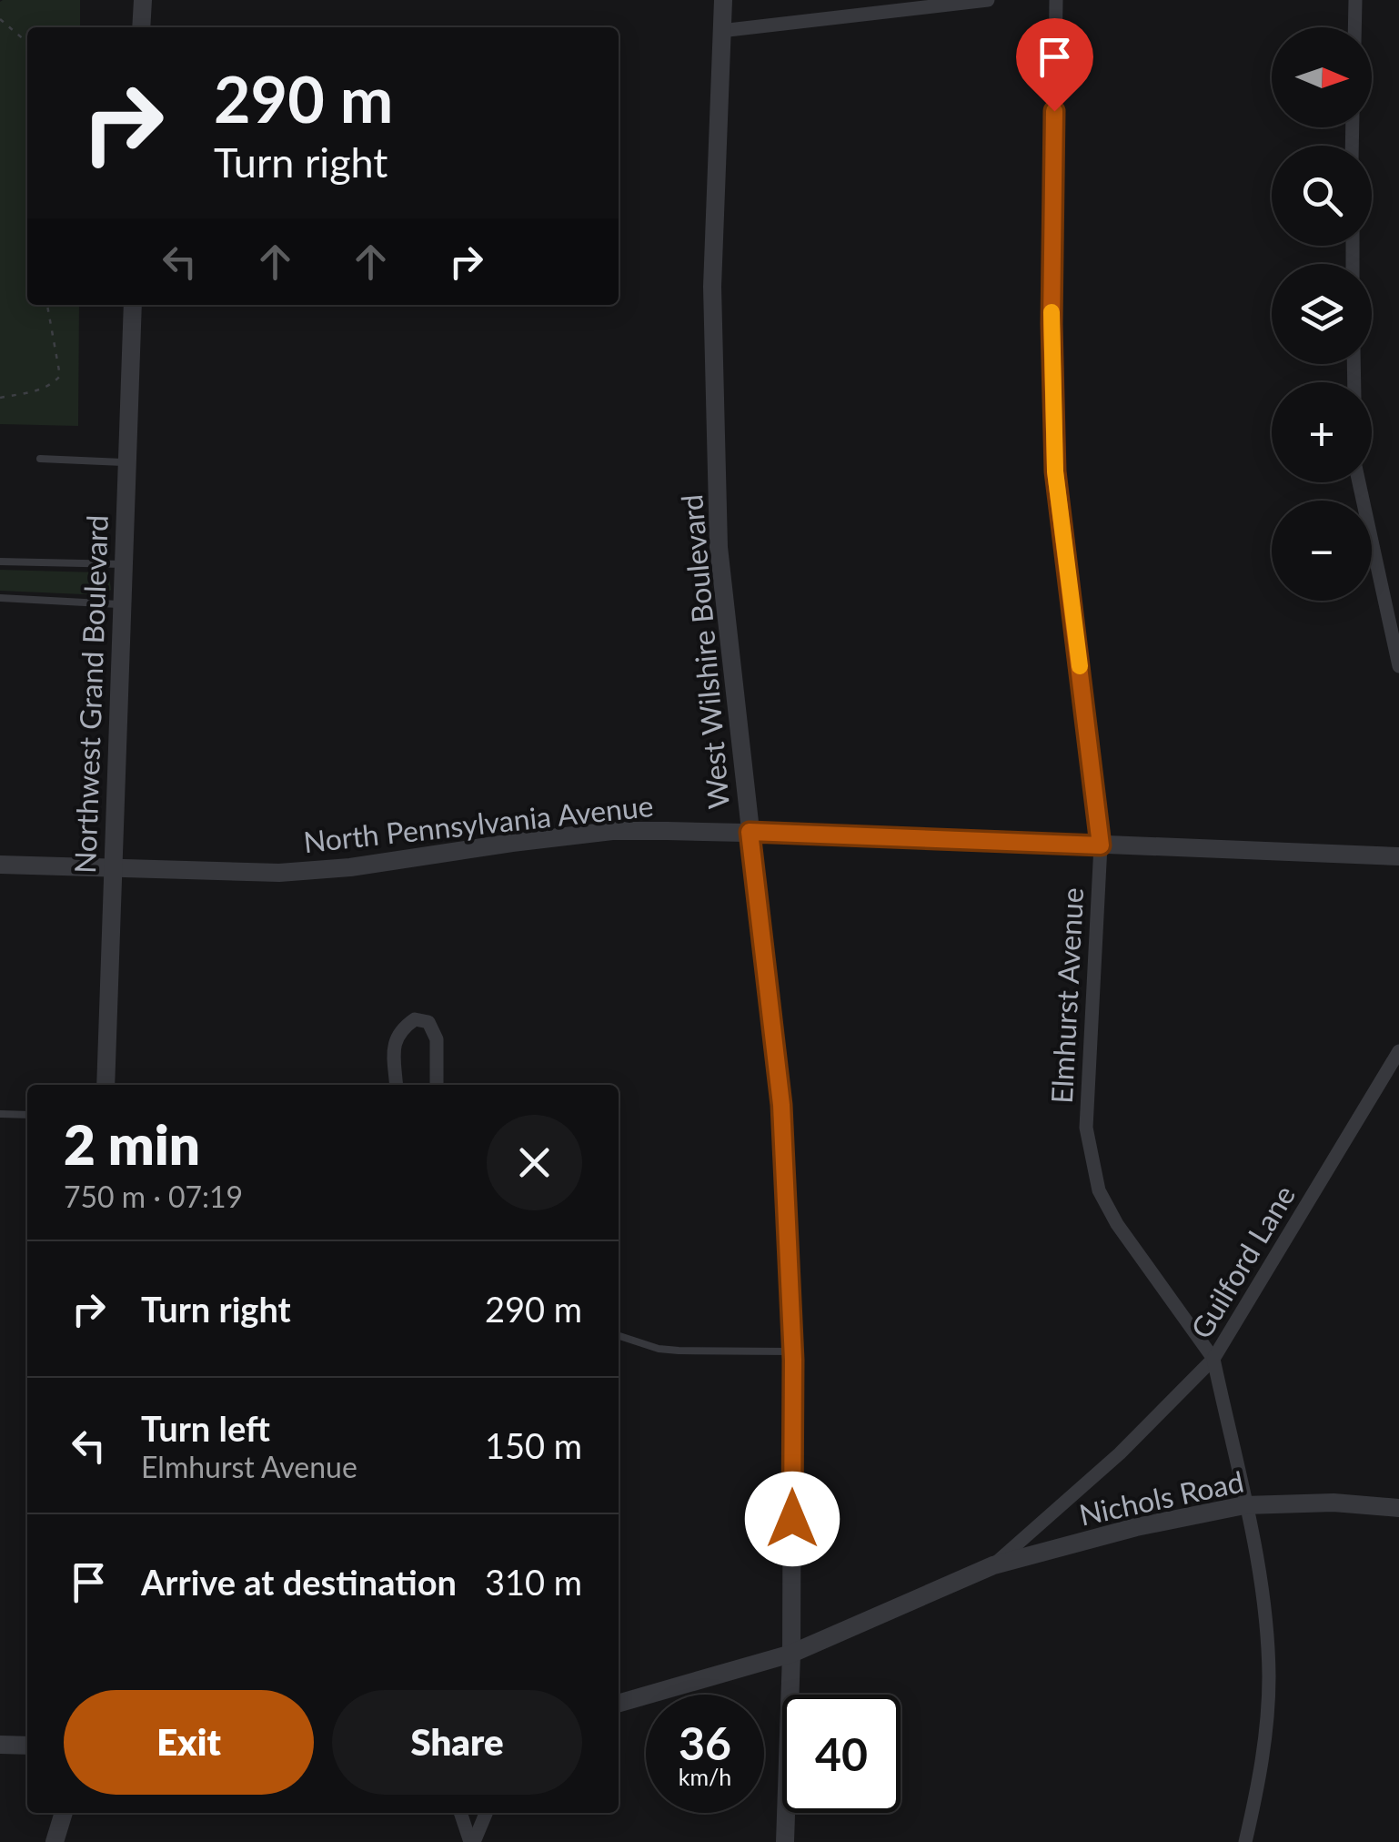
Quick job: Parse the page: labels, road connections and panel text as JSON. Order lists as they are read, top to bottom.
{
  "streets": {
    "street": [
      "West Wilshire Boulevard",
      "Northwest Grand Boulevard",
      "North Pennsylvania Avenue",
      "Elmhurst Avenue",
      "Guilford Lane",
      "Nichols Road"
    ]
  },
  "crossings": [
    ["West Wilshire Boulevard", "North Pennsylvania Avenue"],
    ["West Wilshire Boulevard", "Nichols Road"],
    ["Northwest Grand Boulevard", "North Pennsylvania Avenue"],
    ["North Pennsylvania Avenue", "Elmhurst Avenue"],
    ["Elmhurst Avenue", "Guilford Lane"],
    ["Elmhurst Avenue", "Nichols Road"],
    ["Guilford Lane", "Nichols Road"]
  ],
  "north": "right",
  "page": {
    "map_buttons": ["+", "−"],
    "turn": ["290 m", "Turn right"],
    "heading": ["2 min", "750 m · 07:19"],
    "list": [
      {
        "name": "Turn right",
        "value": "290 m"
      },
      {
        "name": "Turn left",
        "note": "Elmhurst Avenue",
        "value": "150 m"
      },
      {
        "name": "Arrive at destination",
        "value": "310 m"
      }
    ],
    "buttons": ["Exit", "Share"],
    "speed": "36 km/h",
    "limit": "40"
  }
}
